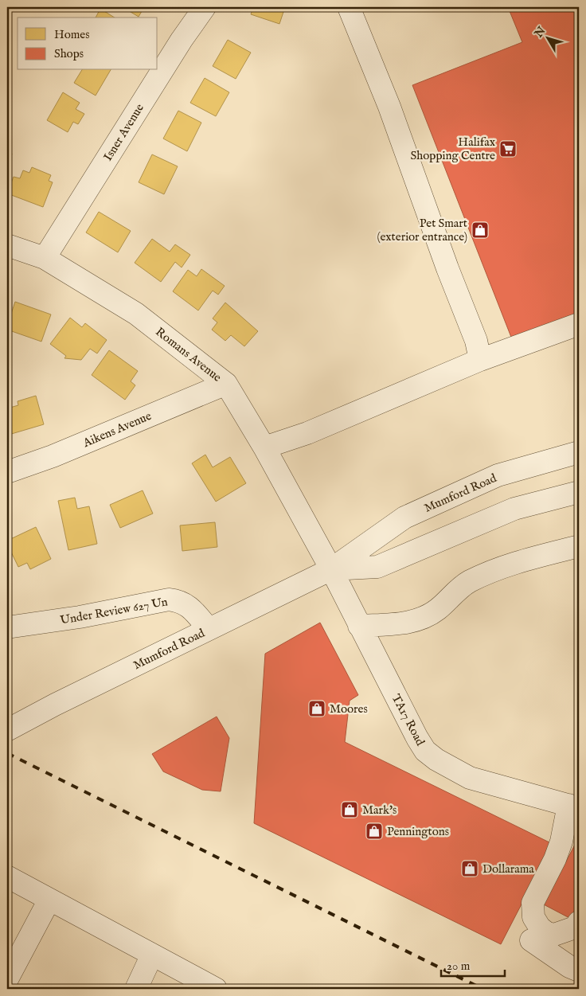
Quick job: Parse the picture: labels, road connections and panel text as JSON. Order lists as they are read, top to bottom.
{
  "streets": {
    "street": [
      "Isner Avenue",
      "Romans Avenue",
      "Aikens Avenue",
      "Mumford Road",
      "Under Review 627 Un",
      "TA17 Road"
    ]
  },
  "crossings": [
    ["Isner Avenue", "Romans Avenue"],
    ["Romans Avenue", "Aikens Avenue"],
    ["Romans Avenue", "Mumford Road"],
    ["Romans Avenue", "TA17 Road"],
    ["Mumford Road", "Under Review 627 Un"],
    ["Mumford Road", "TA17 Road"]
  ],
  "places": {
    "supermarket": ["Halifax Shopping Centre"],
    "shop": [
      "Pet Smart (exterior entrance)",
      "Moores",
      "Mark's",
      "Penningtons",
      "Dollarama"
    ]
  },
  "legend": ["Homes", "Shops"],
  "scale_bar": "20 m",
  "north": "top left"
}
